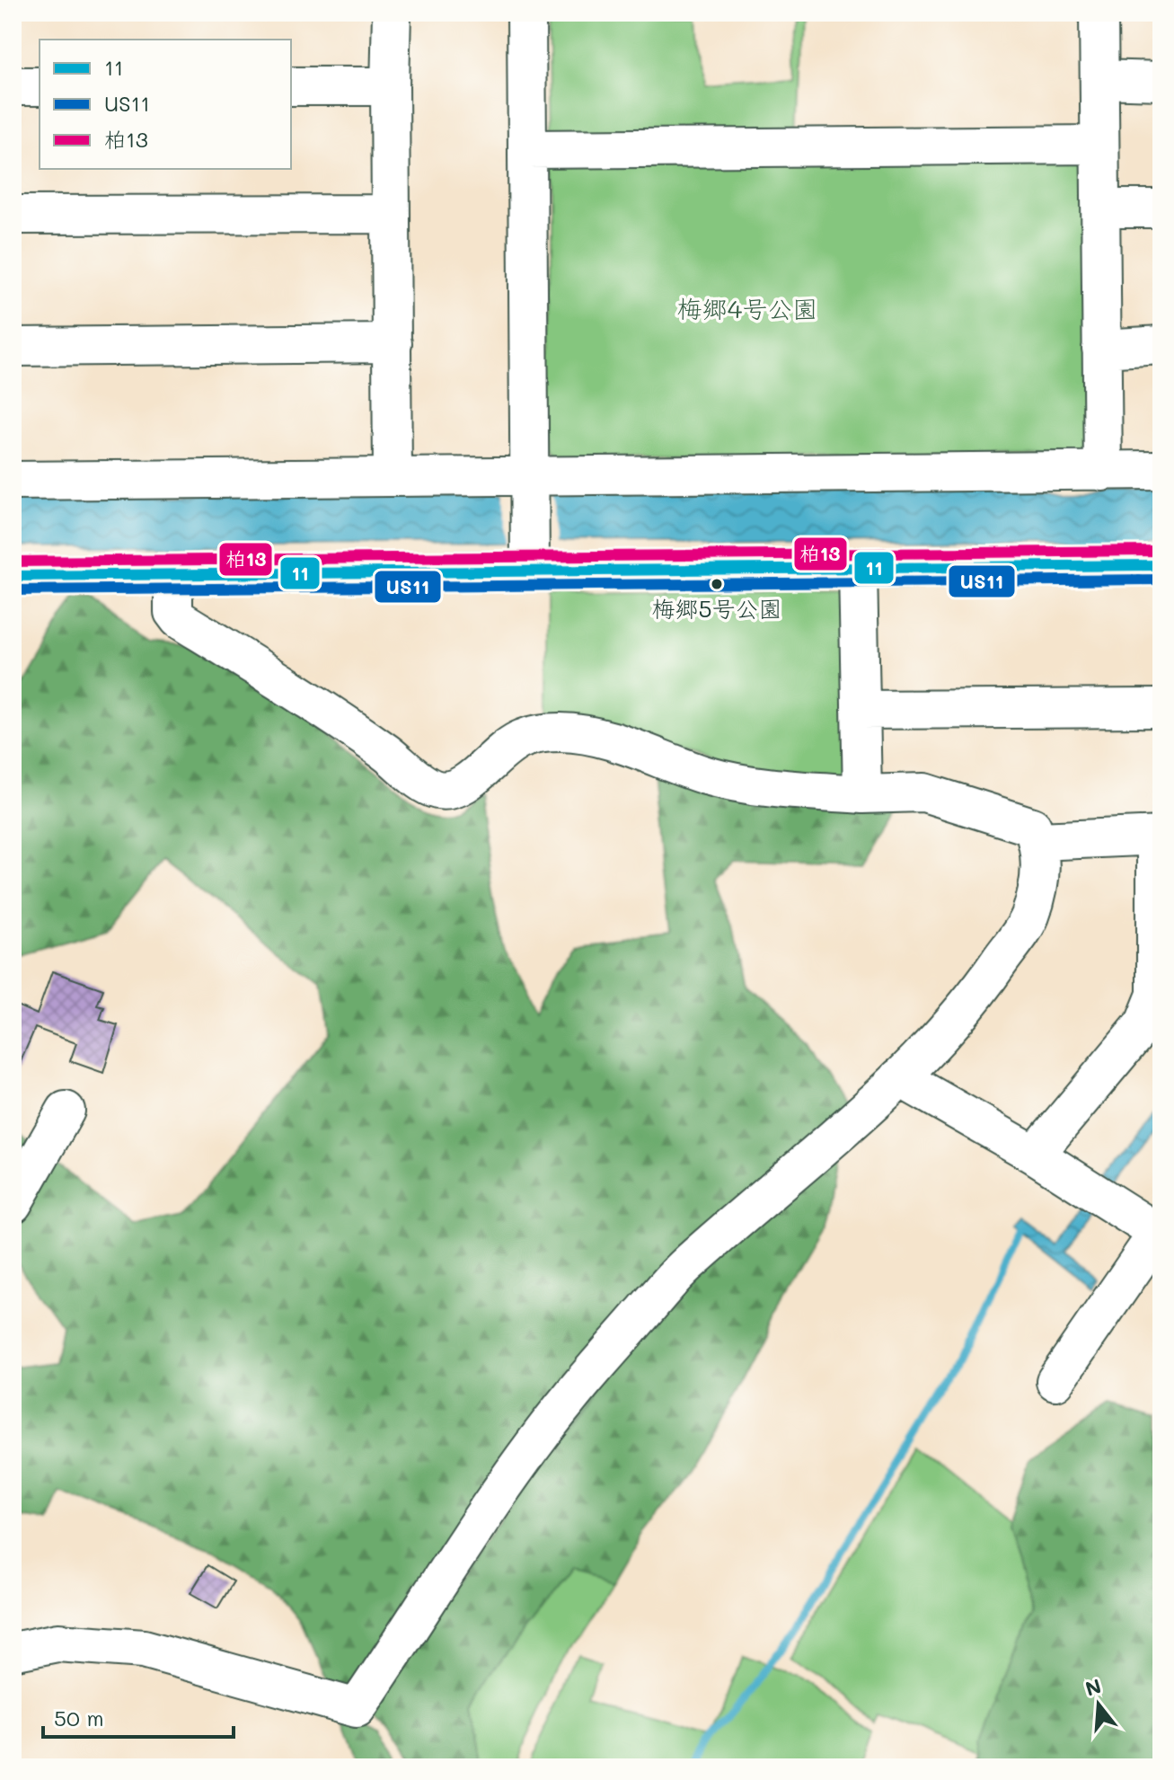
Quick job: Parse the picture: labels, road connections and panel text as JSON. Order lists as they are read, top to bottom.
{
  "parks": ["梅郷4号公園"],
  "places": ["梅郷5号公園"],
  "lines": ["transit line 柏13", "transit line 11", "transit line US11"],
  "legend": ["11", "US11", "柏13"],
  "scale_bar": "50 m",
  "north": "top"
}
